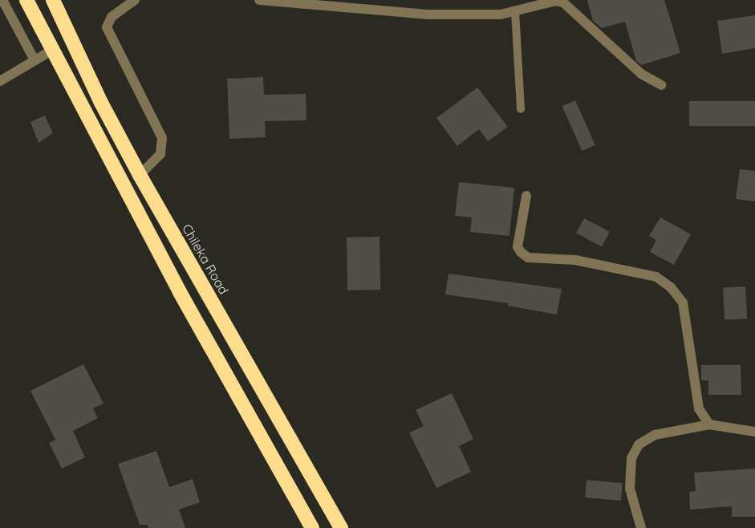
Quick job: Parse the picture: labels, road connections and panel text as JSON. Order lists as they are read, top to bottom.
{
  "streets": {
    "highway": ["Chileka Road"]
  }
}
